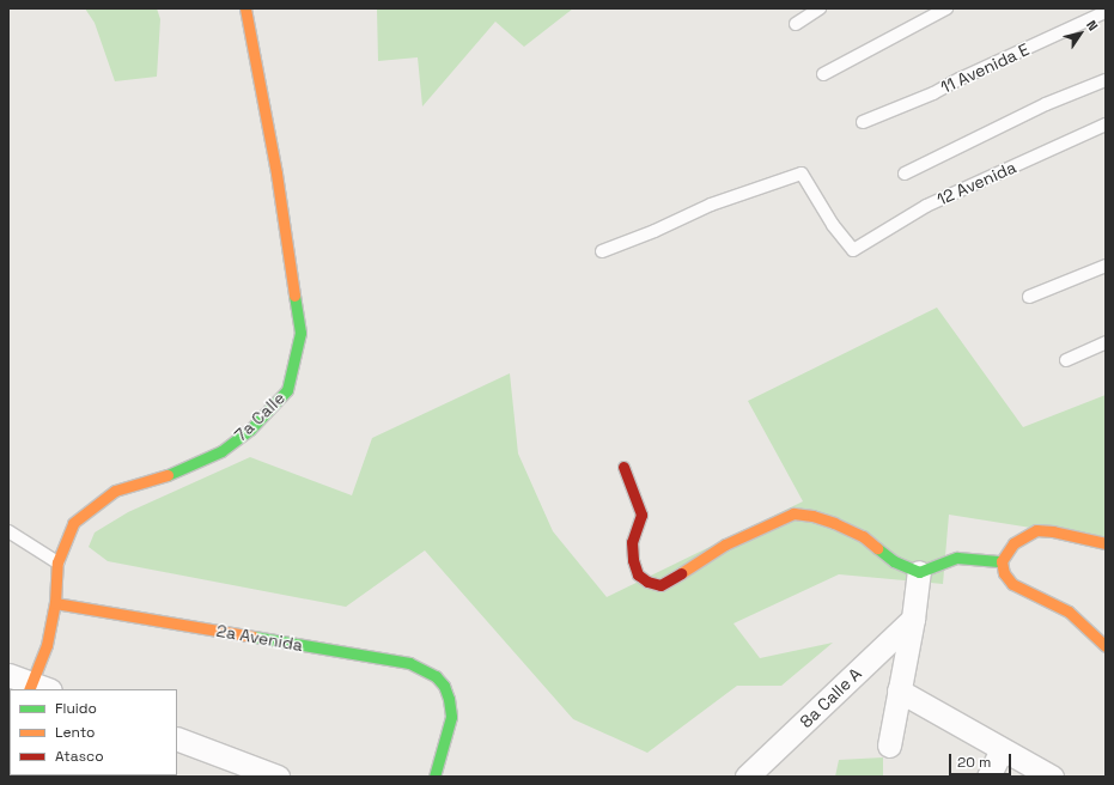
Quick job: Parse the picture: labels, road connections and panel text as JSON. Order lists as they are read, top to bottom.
{
  "streets": {
    "street": ["7a Calle", "2a Avenida", "8a Calle A"],
    "lane": ["11 Avenida E", "12 Avenida"]
  },
  "crossings": [
    ["7a Calle", "2a Avenida"]
  ],
  "legend": ["Fluido", "Lento", "Atasco"],
  "scale_bar": "20 m",
  "north": "top right"
}
